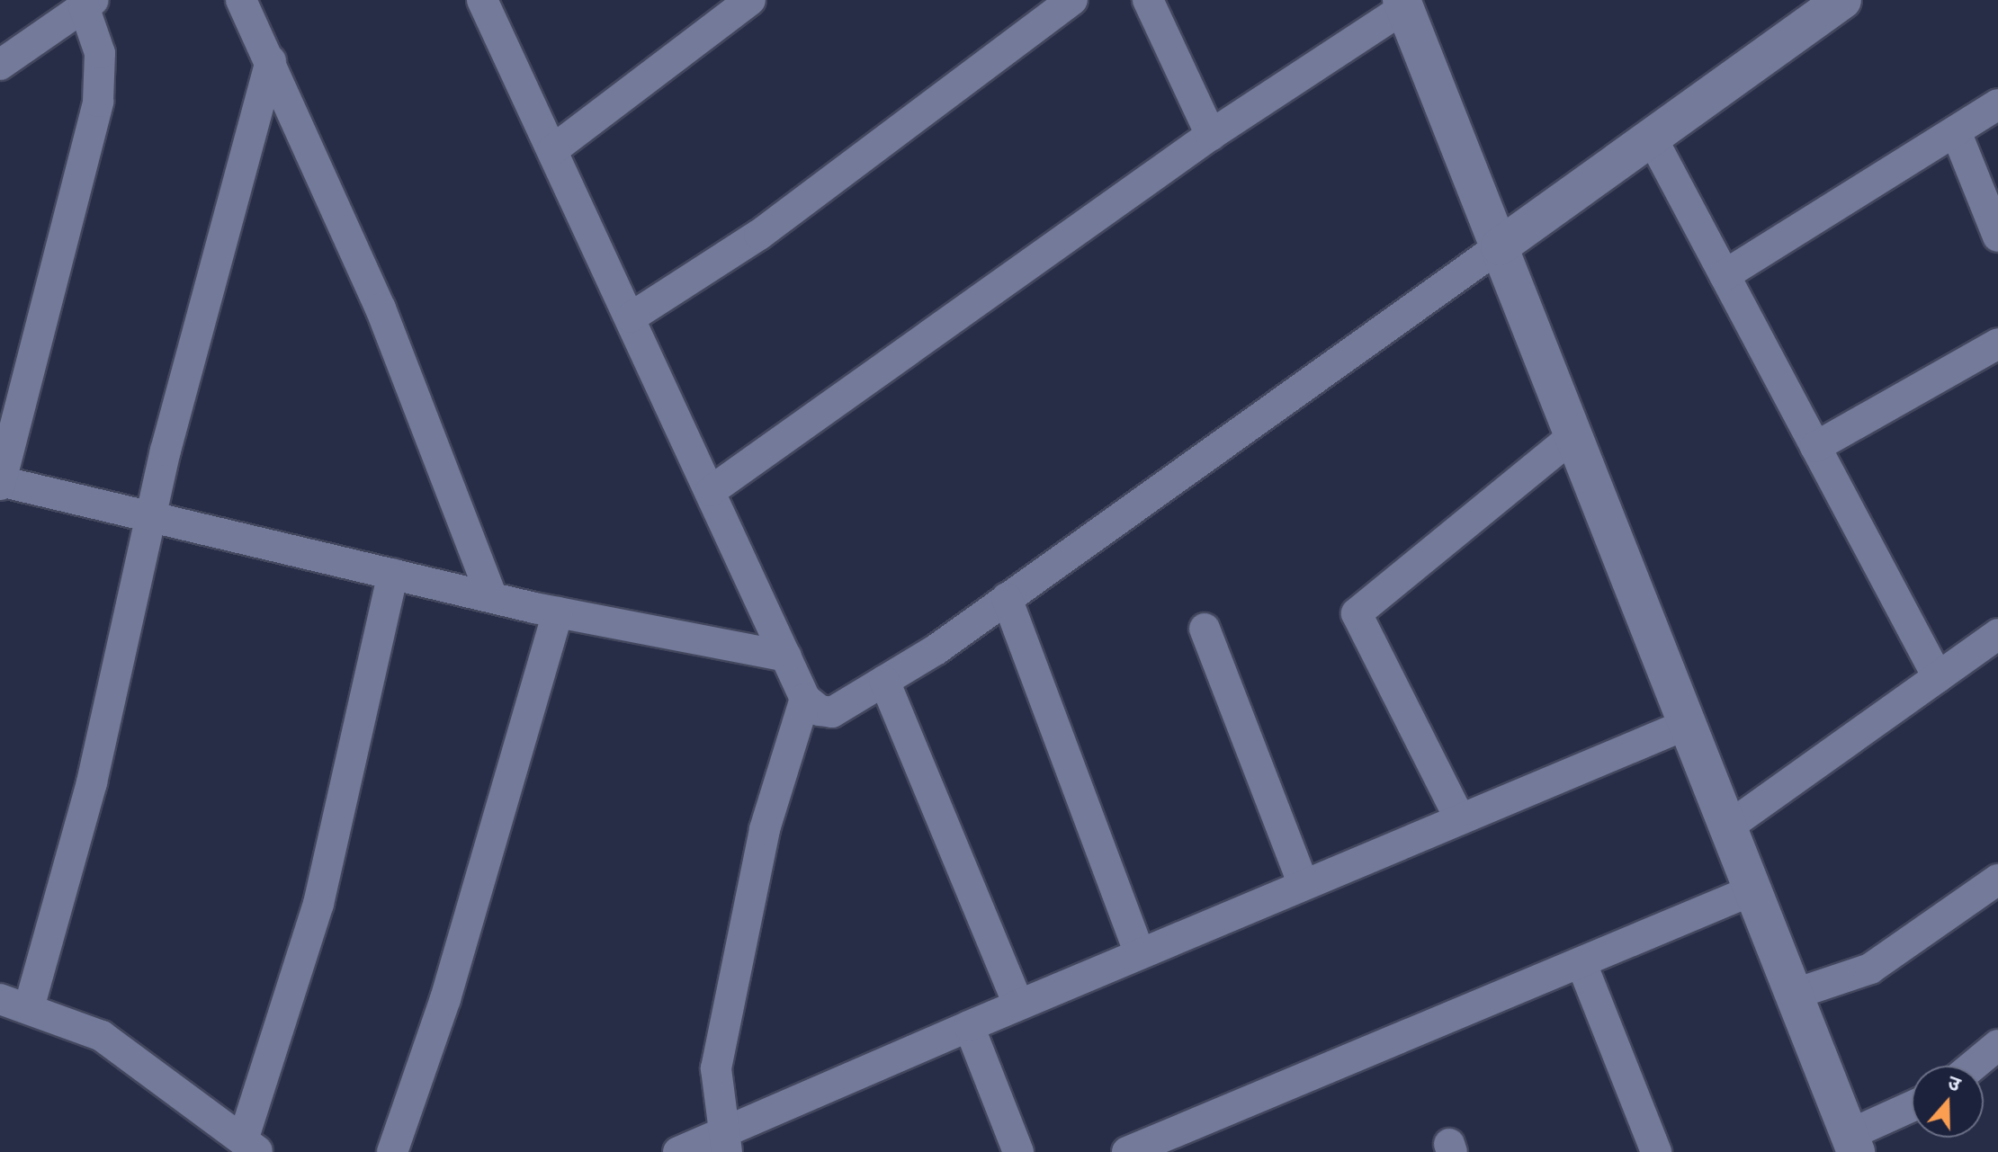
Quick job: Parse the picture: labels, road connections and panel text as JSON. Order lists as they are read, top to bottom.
{
  "north": "top"
}
